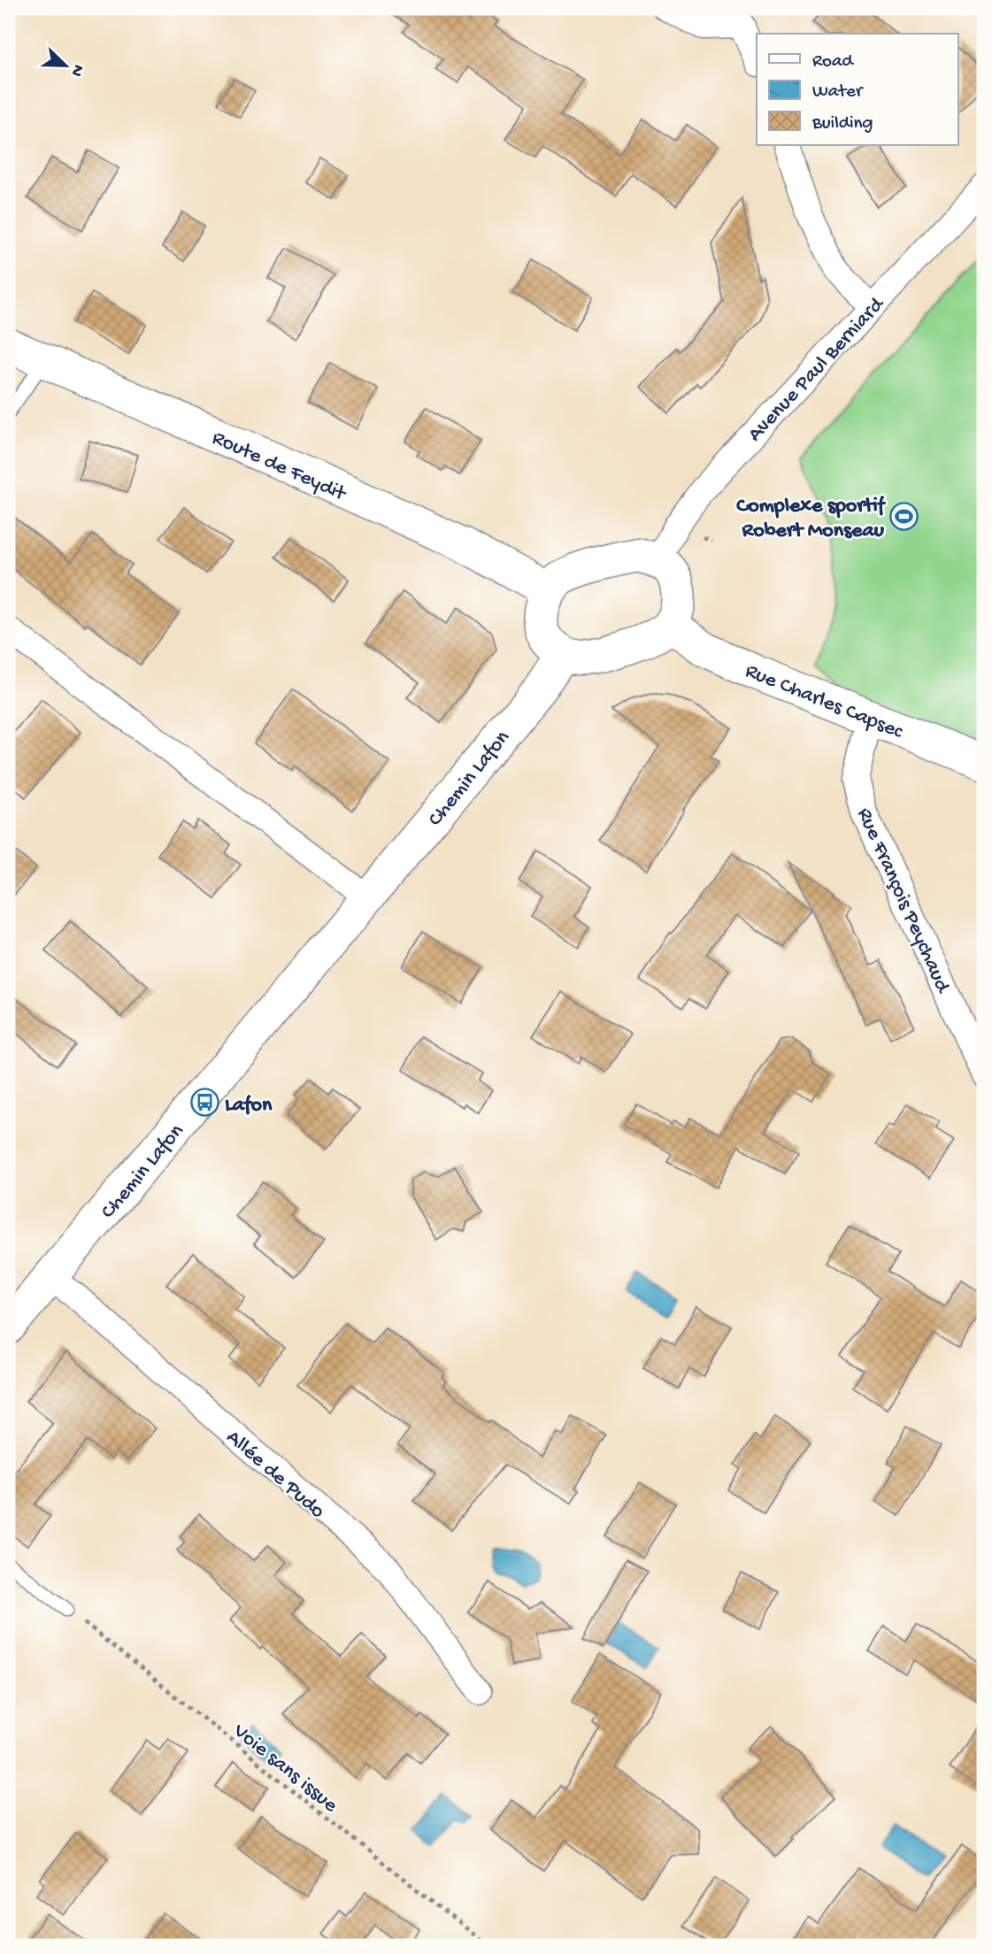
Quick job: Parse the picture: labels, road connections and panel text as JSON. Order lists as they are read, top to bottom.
{
  "streets": {
    "street": [
      "Avenue Paul Berniard",
      "Route de Feydit",
      "Rue Charles Capsec",
      "Chemin Lafon",
      "Rue François Peychaud",
      "Allée de Pudo"
    ],
    "path": ["Voie sans issue"]
  },
  "crossings": [
    ["Avenue Paul Berniard", "Route de Feydit"],
    ["Avenue Paul Berniard", "Rue Charles Capsec"],
    ["Avenue Paul Berniard", "Chemin Lafon"],
    ["Route de Feydit", "Rue Charles Capsec"],
    ["Route de Feydit", "Chemin Lafon"],
    ["Rue Charles Capsec", "Chemin Lafon"],
    ["Rue Charles Capsec", "Rue François Peychaud"],
    ["Chemin Lafon", "Allée de Pudo"]
  ],
  "places": {
    "sports": ["Complexe sportif Robert Monseau"],
    "bus stop": ["Lafon"]
  },
  "legend": ["Road", "Water", "Building"],
  "north": "bottom right"
}
